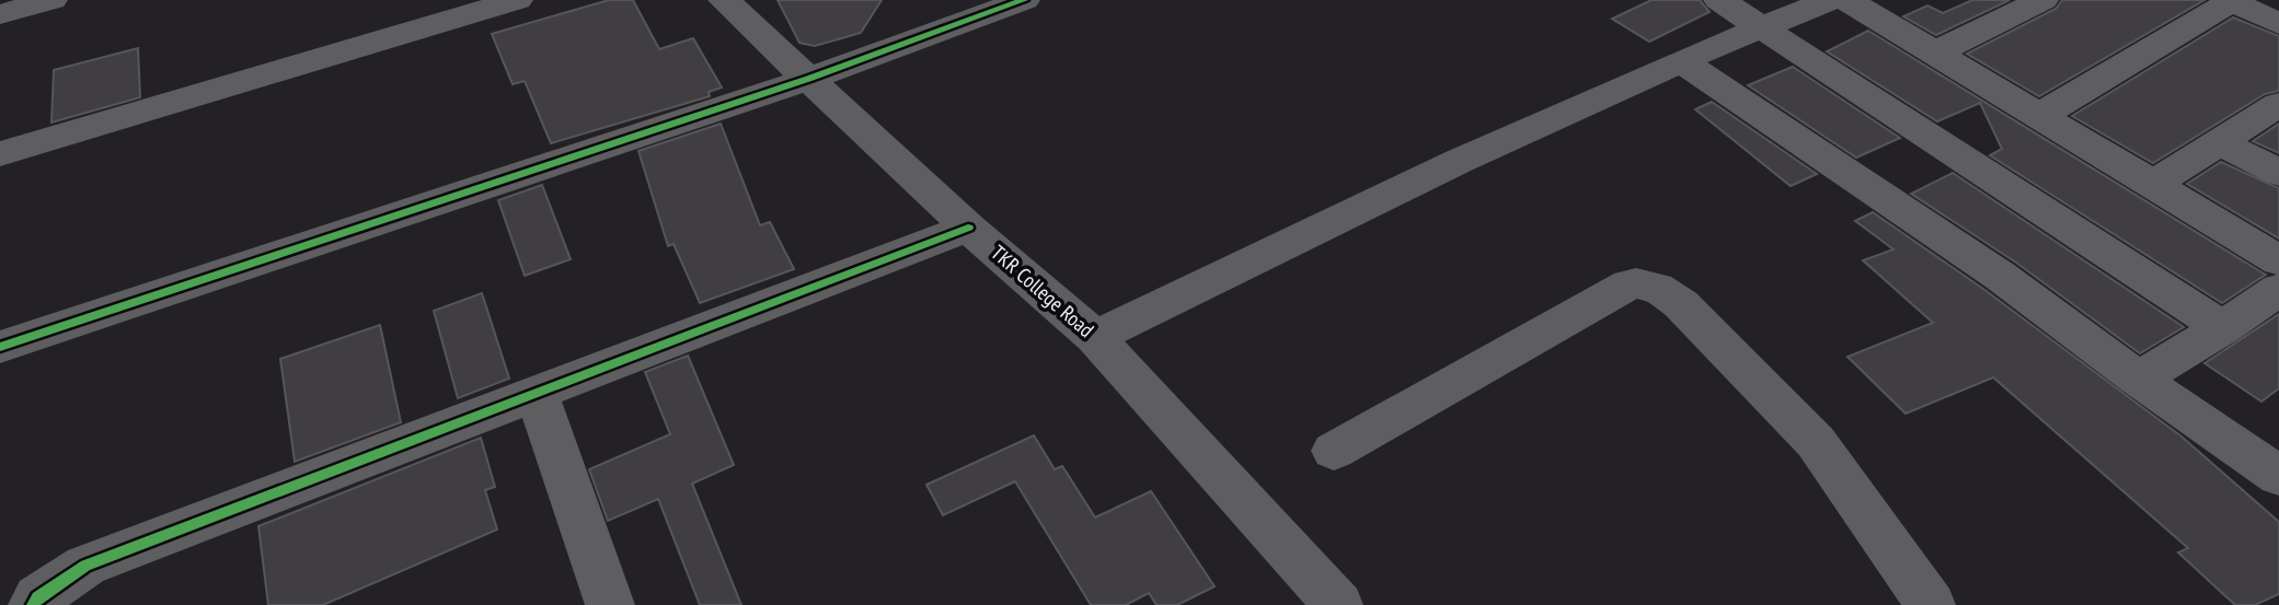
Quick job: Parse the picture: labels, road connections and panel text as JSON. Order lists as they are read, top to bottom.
{
  "streets": {
    "street": ["TKR College Road"]
  }
}
